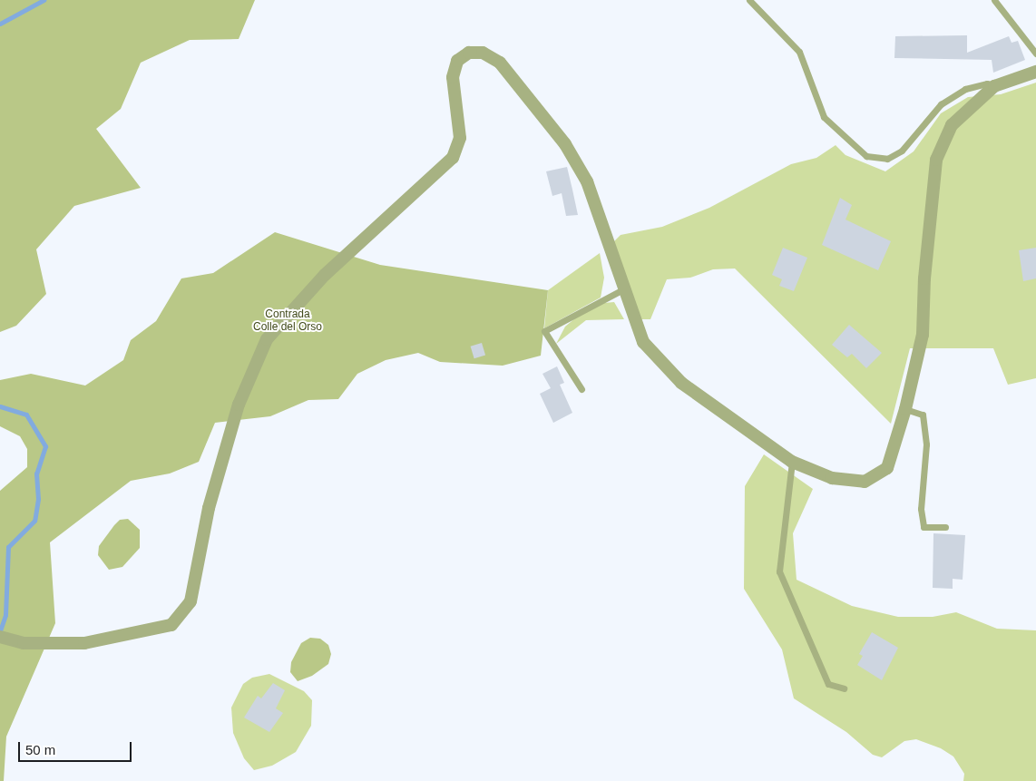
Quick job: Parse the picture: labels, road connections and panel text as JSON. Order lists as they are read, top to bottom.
{
  "parks": ["Contrada Colle del Orso"],
  "scale_bar": "50 m"
}
